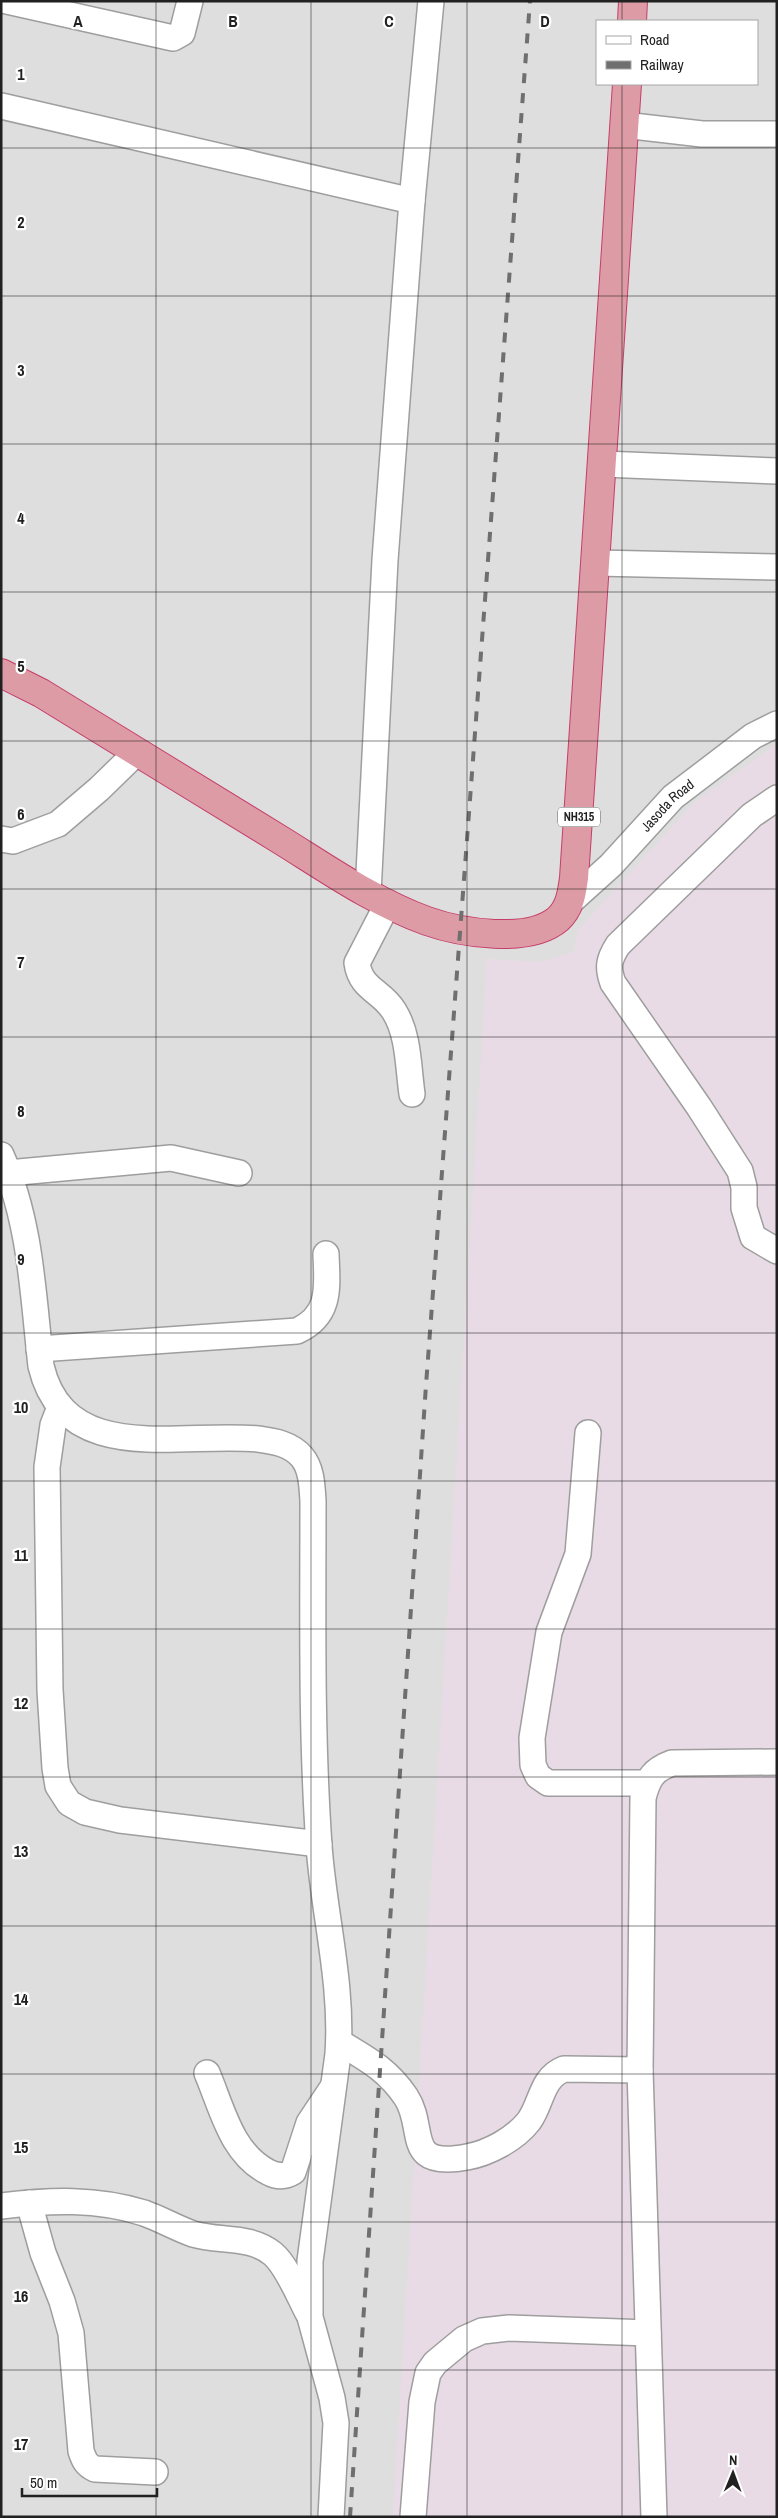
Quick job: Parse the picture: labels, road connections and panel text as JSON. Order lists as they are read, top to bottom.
{
  "streets": {
    "highway": ["NH315"],
    "street": ["Jasoda Road"]
  },
  "crossings": [
    ["Jasoda Road", "NH315"]
  ],
  "legend": ["Road", "Railway"],
  "scale_bar": "50 m",
  "north": "top",
  "grid": {
    "columns": [
      "A",
      "B",
      "C",
      "D"
    ],
    "rows": [
      "1",
      "2",
      "3",
      "4",
      "5",
      "6",
      "7",
      "8",
      "9",
      "10",
      "11",
      "12",
      "13",
      "14",
      "15",
      "16",
      "17"
    ]
  }
}
